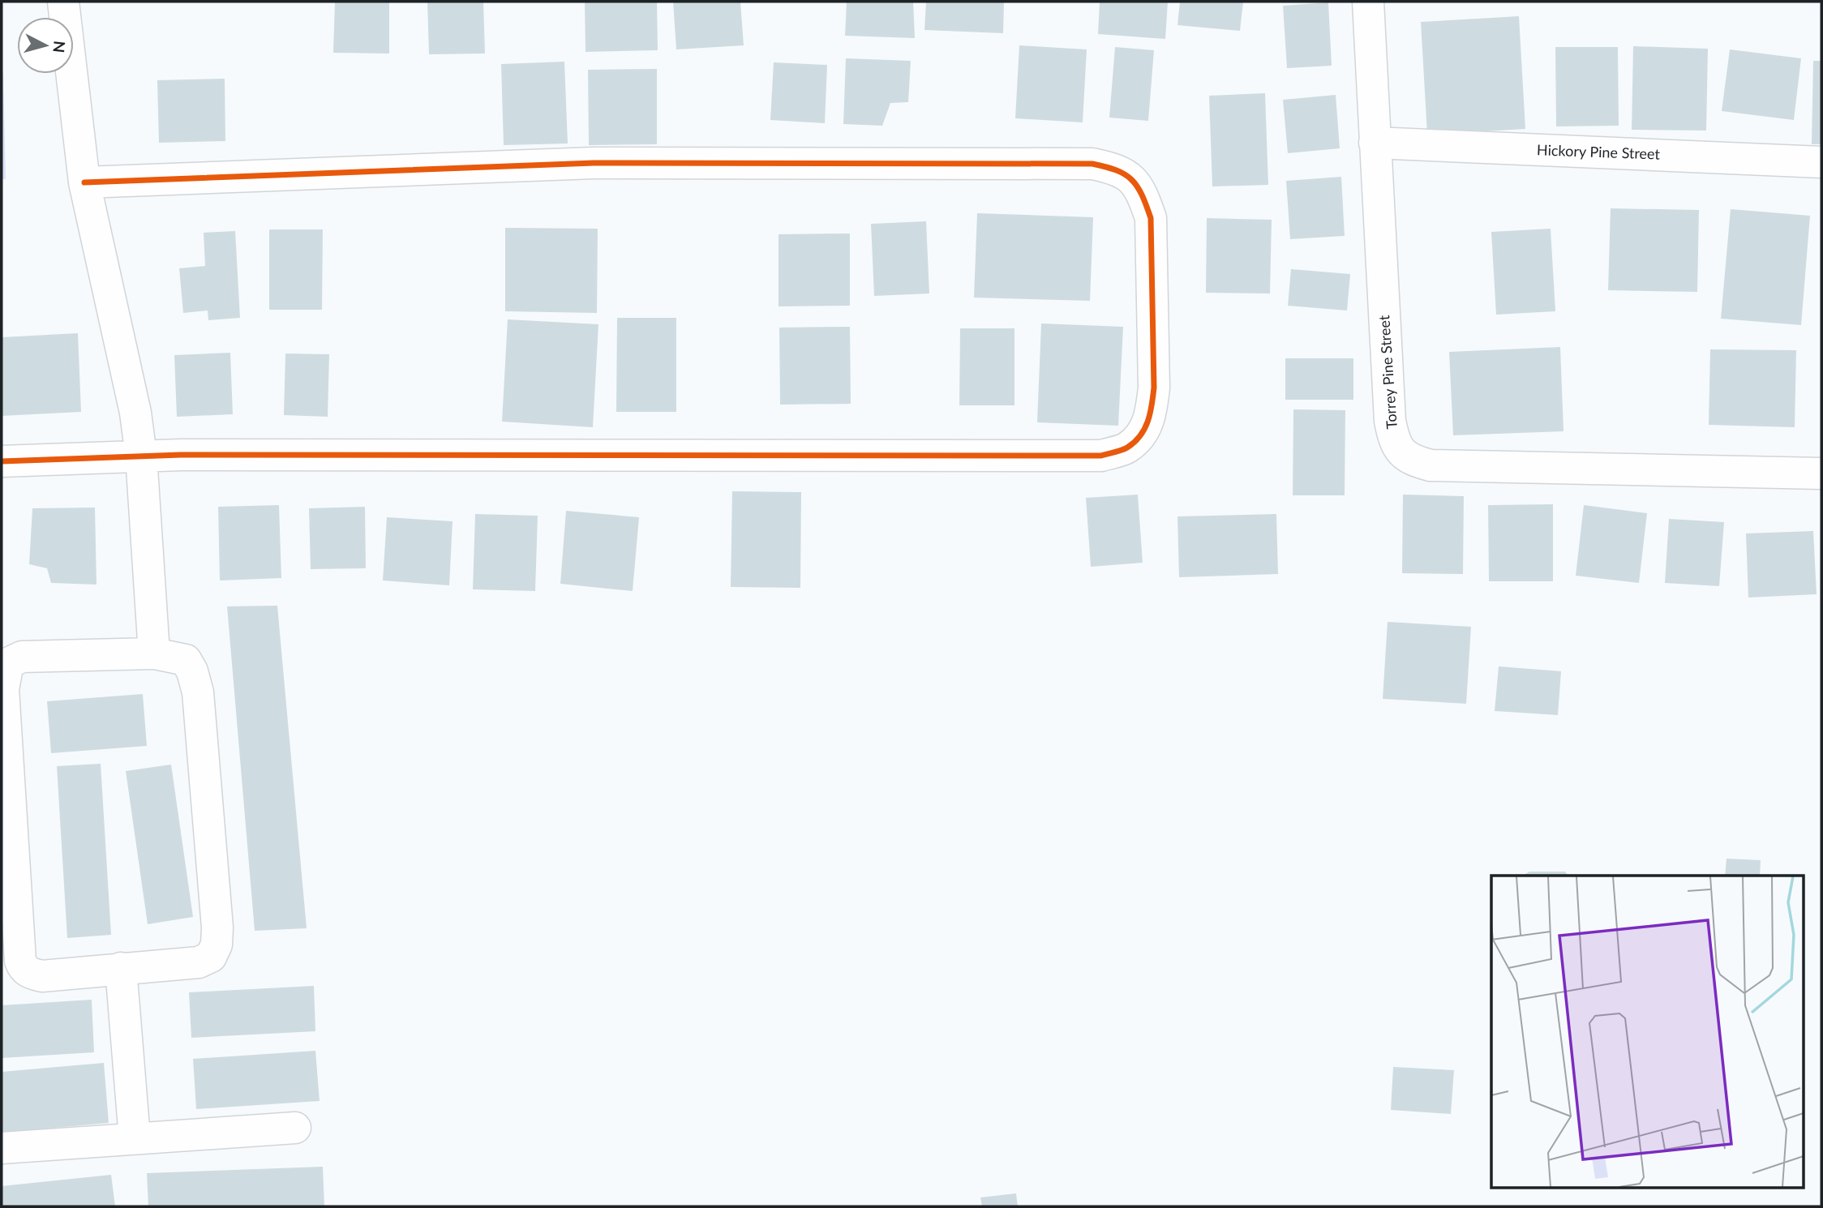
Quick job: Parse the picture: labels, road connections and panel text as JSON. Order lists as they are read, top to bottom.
{
  "streets": {
    "street": ["Hickory Pine Street", "Torrey Pine Street"]
  },
  "crossings": [
    ["Hickory Pine Street", "Torrey Pine Street"]
  ],
  "north": "right"
}
